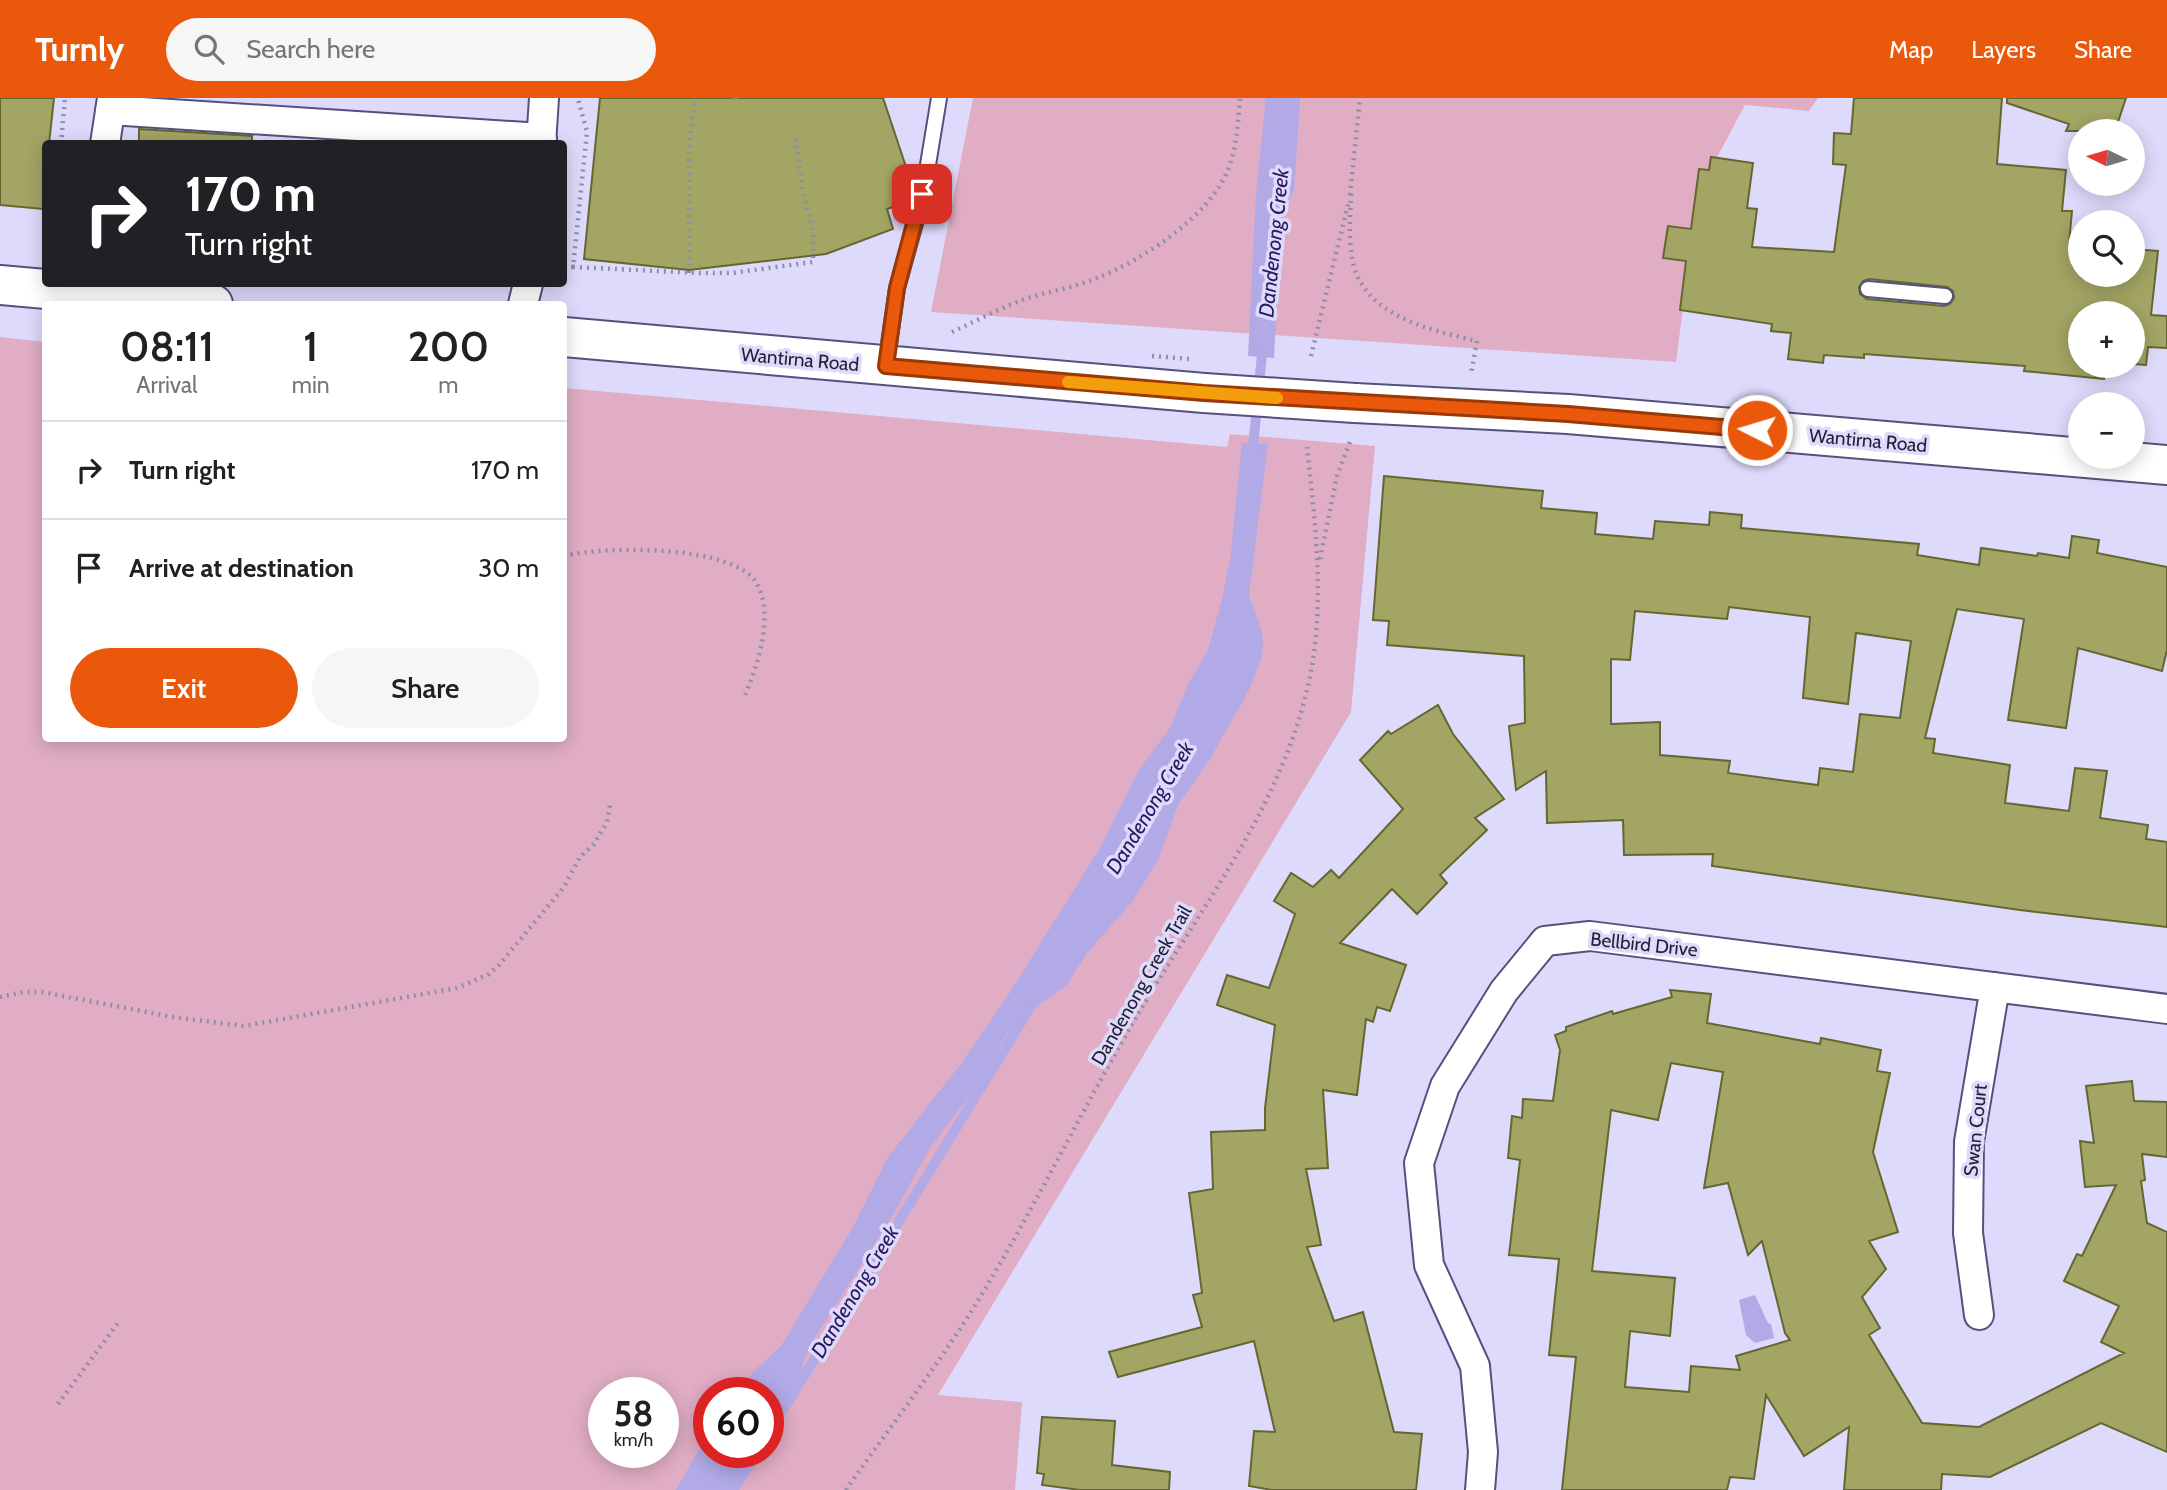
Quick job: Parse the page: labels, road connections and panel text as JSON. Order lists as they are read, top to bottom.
{
  "streets": {
    "main road": ["Wantirna Road"],
    "street": ["Bellbird Drive", "Swan Court"],
    "path": ["Dandenong Creek Trail"]
  },
  "crossings": [
    ["Bellbird Drive", "Swan Court"]
  ],
  "water": ["Dandenong Creek"],
  "north": "left",
  "page": {
    "header": "Turnly",
    "search": "Search here",
    "nav": ["Map", "Layers", "Share"],
    "map_buttons": ["+", "−"],
    "turn": ["170 m", "Turn right"],
    "eta": [
      "08:11",
      "Arrival",
      "1",
      "min",
      "200",
      "m"
    ],
    "list": [
      {
        "name": "Turn right",
        "value": "170 m"
      },
      {
        "name": "Arrive at destination",
        "value": "30 m"
      }
    ],
    "buttons": ["Exit", "Share"],
    "speed": "58 km/h",
    "limit": "60"
  }
}
